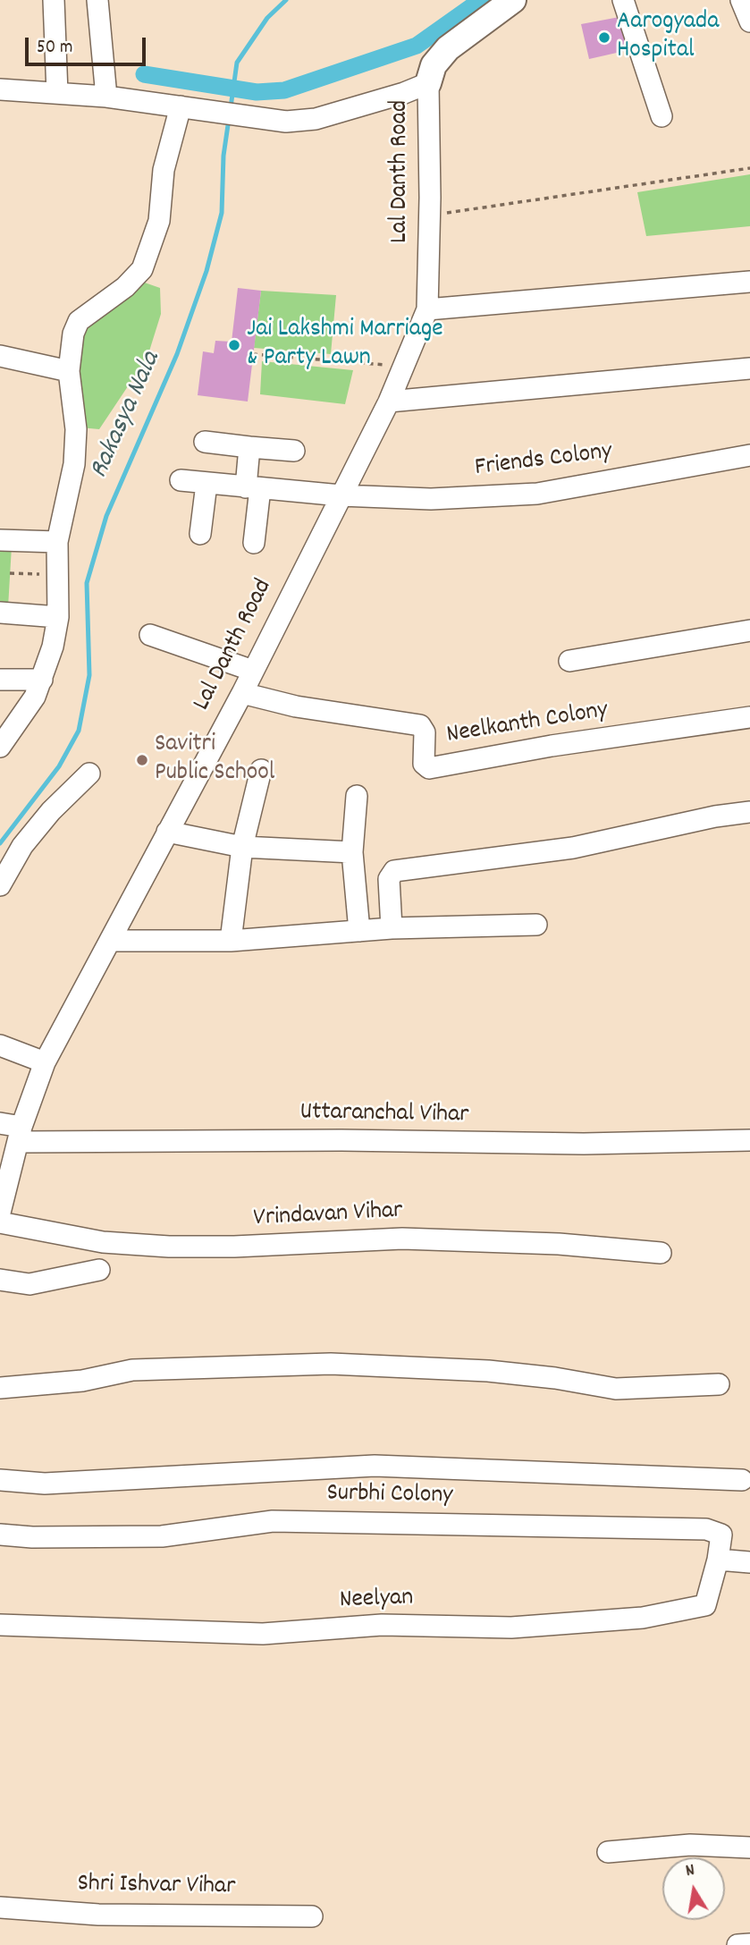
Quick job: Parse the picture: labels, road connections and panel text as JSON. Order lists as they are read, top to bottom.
{
  "streets": {
    "street": [
      "Lal Danth Road",
      "Friends Colony",
      "Neelkanth Colony",
      "Uttaranchal Vihar",
      "Vrindavan Vihar",
      "Surbhi Colony",
      "Neelyan",
      "Shri Ishvar Vihar"
    ]
  },
  "crossings": [
    ["Lal Danth Road", "Friends Colony"],
    ["Lal Danth Road", "Neelkanth Colony"],
    ["Lal Danth Road", "Uttaranchal Vihar"],
    ["Surbhi Colony", "Neelyan"]
  ],
  "water": ["Rakasya Nala"],
  "places": ["Aarogyada Hospital", "Jai Lakshmi Marriage & Party Lawn", "Savitri Public School"],
  "scale_bar": "50 m",
  "north": "top"
}
